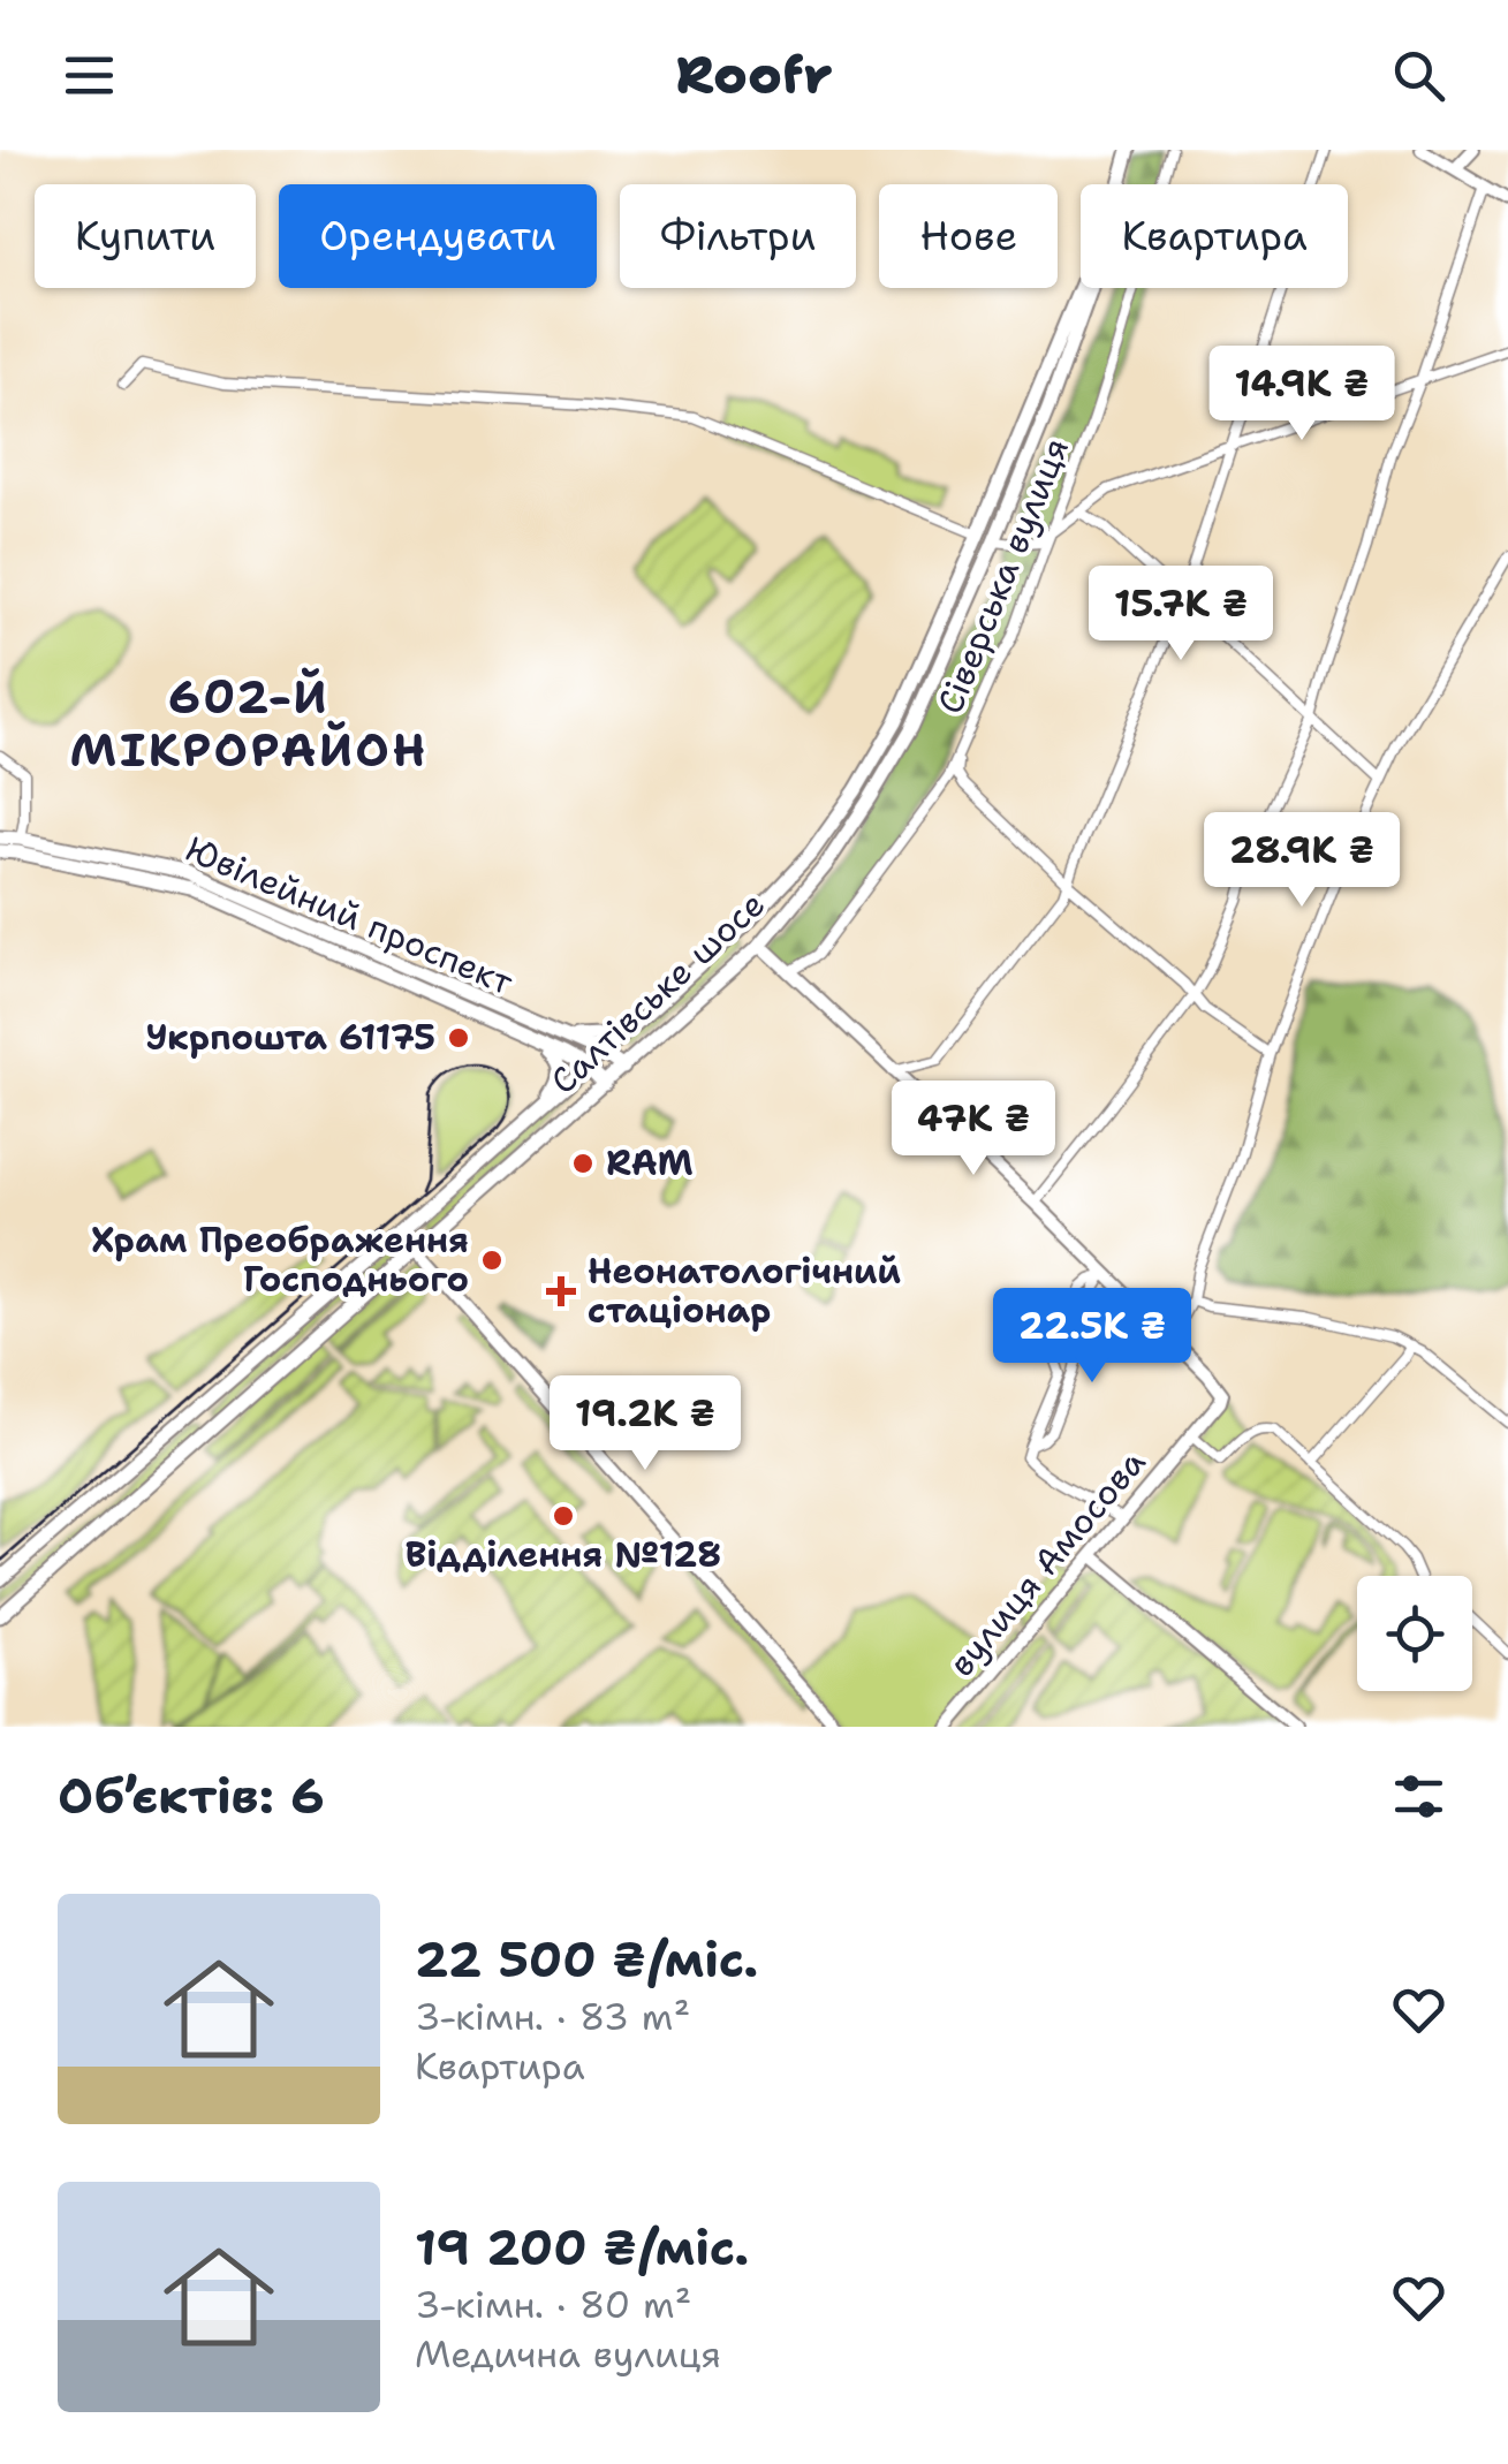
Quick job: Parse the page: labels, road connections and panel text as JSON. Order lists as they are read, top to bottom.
{
  "streets": {
    "main road": ["Ювілейний проспект", "Салтівське шосе"],
    "street": ["Сіверська вулиця", "вулиця Амосова"]
  },
  "crossings": [
    ["Ювілейний проспект", "Салтівське шосе"]
  ],
  "districts": ["602-Й МІКРОРАЙОН"],
  "places": {
    "other": [
      "Укрпошта 61175",
      "RAM",
      "Храм Преображення Господнього",
      "Відділення №128"
    ],
    "health": ["Неонатологічний стаціонар"]
  },
  "page": {
    "header": "Roofr",
    "chip": [
      "Купити",
      "Орендувати",
      "Фільтри",
      "Нове",
      "Квартира"
    ],
    "price": [
      "14.9K ₴",
      "15.7K ₴",
      "28.9K ₴",
      "47K ₴",
      "22.5K ₴",
      "19.2K ₴"
    ],
    "heading": "Об’єктів: 6",
    "list": [
      {
        "name": "22 500 ₴/міс.",
        "note": "3-кімн. · 83 m² · Квартира"
      },
      {
        "name": "19 200 ₴/міс.",
        "note": "3-кімн. · 80 m² · Медична вулиця"
      }
    ]
  }
}
